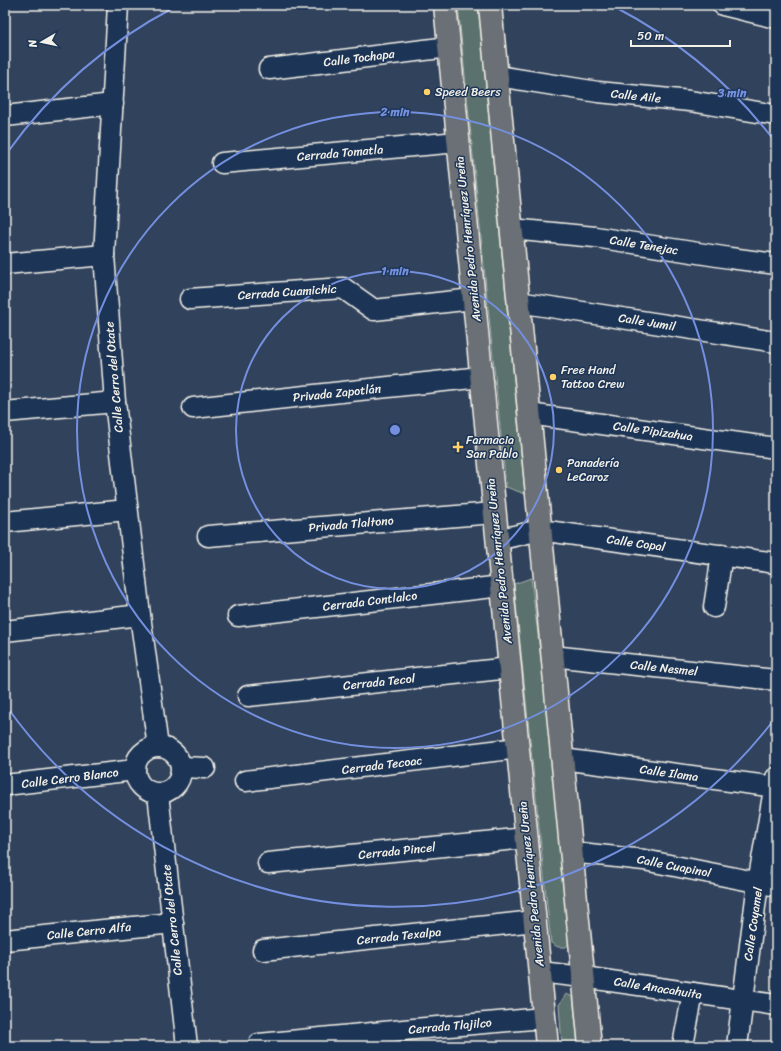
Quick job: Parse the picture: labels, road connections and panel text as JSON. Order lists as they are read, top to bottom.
{
  "streets": {
    "main road": ["Avenida Pedro Henríquez Ureña"],
    "street": [
      "Calle Tochapa",
      "Calle Aile",
      "Cerrada Tomatla",
      "Calle Tenejac",
      "Cerrada Cuamichic",
      "Calle Jumil",
      "Calle Cerro del Otate",
      "Privada Zapotlán",
      "Calle Pipizahua",
      "Privada Tlaltono",
      "Calle Copal",
      "Cerrada Contlalco",
      "Calle Nesmel",
      "Cerrada Tecol",
      "Cerrada Tecoac",
      "Calle Ilama",
      "Calle Cerro Blanco",
      "Cerrada Pincel",
      "Calle Cuapinol",
      "Calle Coyamel",
      "Calle Cerro Alfa",
      "Cerrada Texalpa",
      "Calle Anacahuita",
      "Cerrada Tlajilco"
    ]
  },
  "crossings": [
    ["Calle Tochapa", "Avenida Pedro Henríquez Ureña"],
    ["Cerrada Tomatla", "Avenida Pedro Henríquez Ureña"],
    ["Avenida Pedro Henríquez Ureña", "Cerrada Cuamichic"],
    ["Avenida Pedro Henríquez Ureña", "Privada Zapotlán"],
    ["Avenida Pedro Henríquez Ureña", "Privada Tlaltono"],
    ["Avenida Pedro Henríquez Ureña", "Calle Copal"],
    ["Avenida Pedro Henríquez Ureña", "Cerrada Contlalco"],
    ["Avenida Pedro Henríquez Ureña", "Cerrada Tecol"],
    ["Avenida Pedro Henríquez Ureña", "Cerrada Tecoac"],
    ["Avenida Pedro Henríquez Ureña", "Cerrada Pincel"],
    ["Avenida Pedro Henríquez Ureña", "Cerrada Texalpa"],
    ["Avenida Pedro Henríquez Ureña", "Calle Anacahuita"],
    ["Avenida Pedro Henríquez Ureña", "Cerrada Tlajilco"],
    ["Calle Cerro del Otate", "Calle Cerro Blanco"],
    ["Calle Cerro del Otate", "Calle Cerro Alfa"],
    ["Calle Ilama", "Calle Coyamel"],
    ["Calle Cuapinol", "Calle Coyamel"],
    ["Calle Coyamel", "Calle Anacahuita"]
  ],
  "places": {
    "other": ["Speed Beers", "Free Hand Tattoo Crew", "Panadería LeCaroz"],
    "health": ["Farmacia San Pablo"]
  },
  "scale_bar": "50 m",
  "north": "left",
  "rings": ["3 min", "2 min", "1 min"]
}
